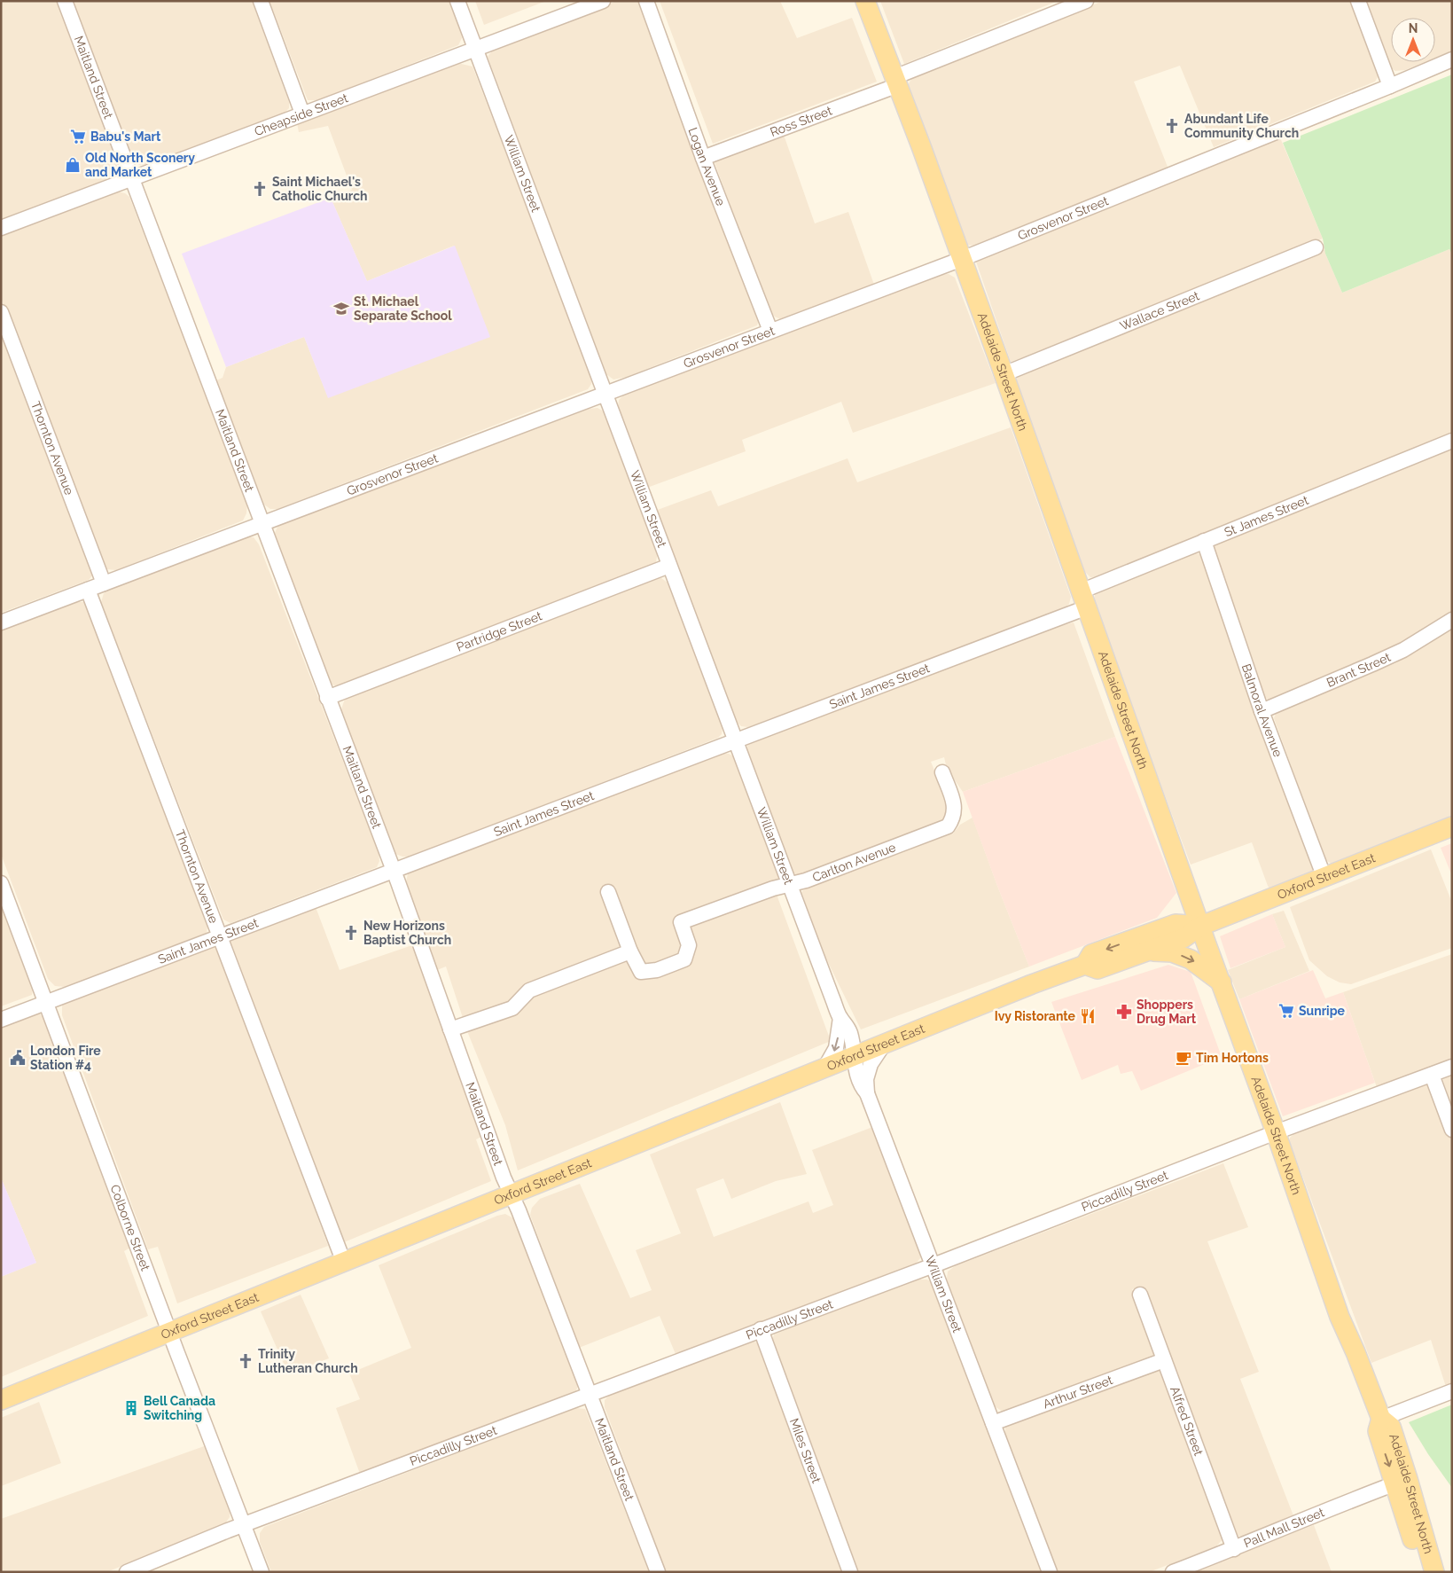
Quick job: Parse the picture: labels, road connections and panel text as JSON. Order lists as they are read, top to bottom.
{
  "streets": {
    "main road": ["Adelaide Street North", "Oxford Street East"],
    "street": [
      "Maitland Street",
      "Cheapside Street",
      "Ross Street",
      "Logan Avenue",
      "William Street",
      "Grosvenor Street",
      "Wallace Street",
      "Thornton Avenue",
      "St James Street",
      "Partridge Street",
      "Brant Street",
      "Saint James Street",
      "Balmoral Avenue",
      "Carlton Avenue",
      "Piccadilly Street",
      "Colborne Street",
      "Arthur Street",
      "Alfred Street",
      "Miles Street",
      "Pall Mall Street"
    ]
  },
  "crossings": [
    ["Maitland Street", "Cheapside Street"],
    ["Maitland Street", "Grosvenor Street"],
    ["Maitland Street", "Partridge Street"],
    ["Maitland Street", "Saint James Street"],
    ["Maitland Street", "Oxford Street East"],
    ["Maitland Street", "Piccadilly Street"],
    ["Cheapside Street", "William Street"],
    ["Ross Street", "Logan Avenue"],
    ["Ross Street", "Adelaide Street North"],
    ["Logan Avenue", "Grosvenor Street"],
    ["William Street", "Grosvenor Street"],
    ["William Street", "Partridge Street"],
    ["William Street", "Saint James Street"],
    ["William Street", "Carlton Avenue"],
    ["William Street", "Oxford Street East"],
    ["William Street", "Piccadilly Street"],
    ["William Street", "Arthur Street"],
    ["Grosvenor Street", "Adelaide Street North"],
    ["Grosvenor Street", "Thornton Avenue"],
    ["Wallace Street", "Adelaide Street North"],
    ["Adelaide Street North", "St James Street"],
    ["Adelaide Street North", "Saint James Street"],
    ["Adelaide Street North", "Oxford Street East"],
    ["Adelaide Street North", "Piccadilly Street"],
    ["Adelaide Street North", "Pall Mall Street"],
    ["Thornton Avenue", "Saint James Street"],
    ["Thornton Avenue", "Oxford Street East"],
    ["St James Street", "Saint James Street"],
    ["St James Street", "Balmoral Avenue"],
    ["Brant Street", "Balmoral Avenue"],
    ["Saint James Street", "Colborne Street"],
    ["Balmoral Avenue", "Oxford Street East"],
    ["Oxford Street East", "Colborne Street"],
    ["Piccadilly Street", "Colborne Street"],
    ["Piccadilly Street", "Miles Street"],
    ["Arthur Street", "Alfred Street"],
    ["Alfred Street", "Pall Mall Street"]
  ],
  "places": {
    "church": [
      "Abundant Life Community Church",
      "Saint Michael's Catholic Church",
      "New Horizons Baptist Church",
      "Trinity Lutheran Church"
    ],
    "supermarket": ["Babu's Mart", "Sunripe"],
    "shop": ["Old North Sconery and Market"],
    "school or university": ["St. Michael Separate School"],
    "pharmacy": ["Shoppers Drug Mart"],
    "restaurant": ["Ivy Ristorante"],
    "public building": ["London Fire Station #4"],
    "cafe": ["Tim Hortons"],
    "building": ["Bell Canada Switching"]
  },
  "north": "top"
}
